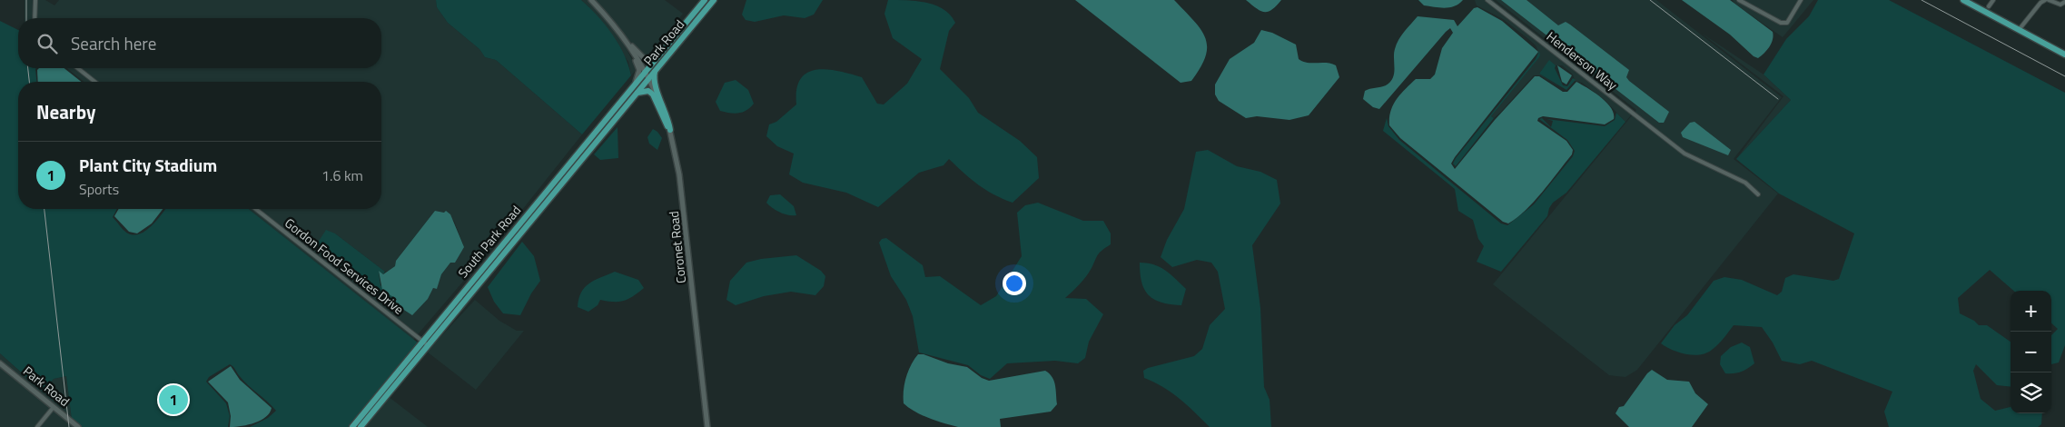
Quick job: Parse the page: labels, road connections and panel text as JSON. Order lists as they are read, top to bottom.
{
  "streets": {
    "main road": ["Park Road", "South Park Road"],
    "street": ["Henderson Way", "Coronet Road", "Gordon Food Services Drive"]
  },
  "crossings": [
    ["Park Road", "South Park Road"],
    ["Park Road", "Coronet Road"],
    ["South Park Road", "Coronet Road"],
    ["South Park Road", "Gordon Food Services Drive"]
  ],
  "page": {
    "search": "Search here",
    "heading": "Nearby",
    "list": [
      {
        "mark": "1",
        "name": "Plant City Stadium",
        "note": "Sports",
        "value": "1.6 km"
      }
    ],
    "map_buttons": ["+", "−"],
    "pins": "1"
  }
}
